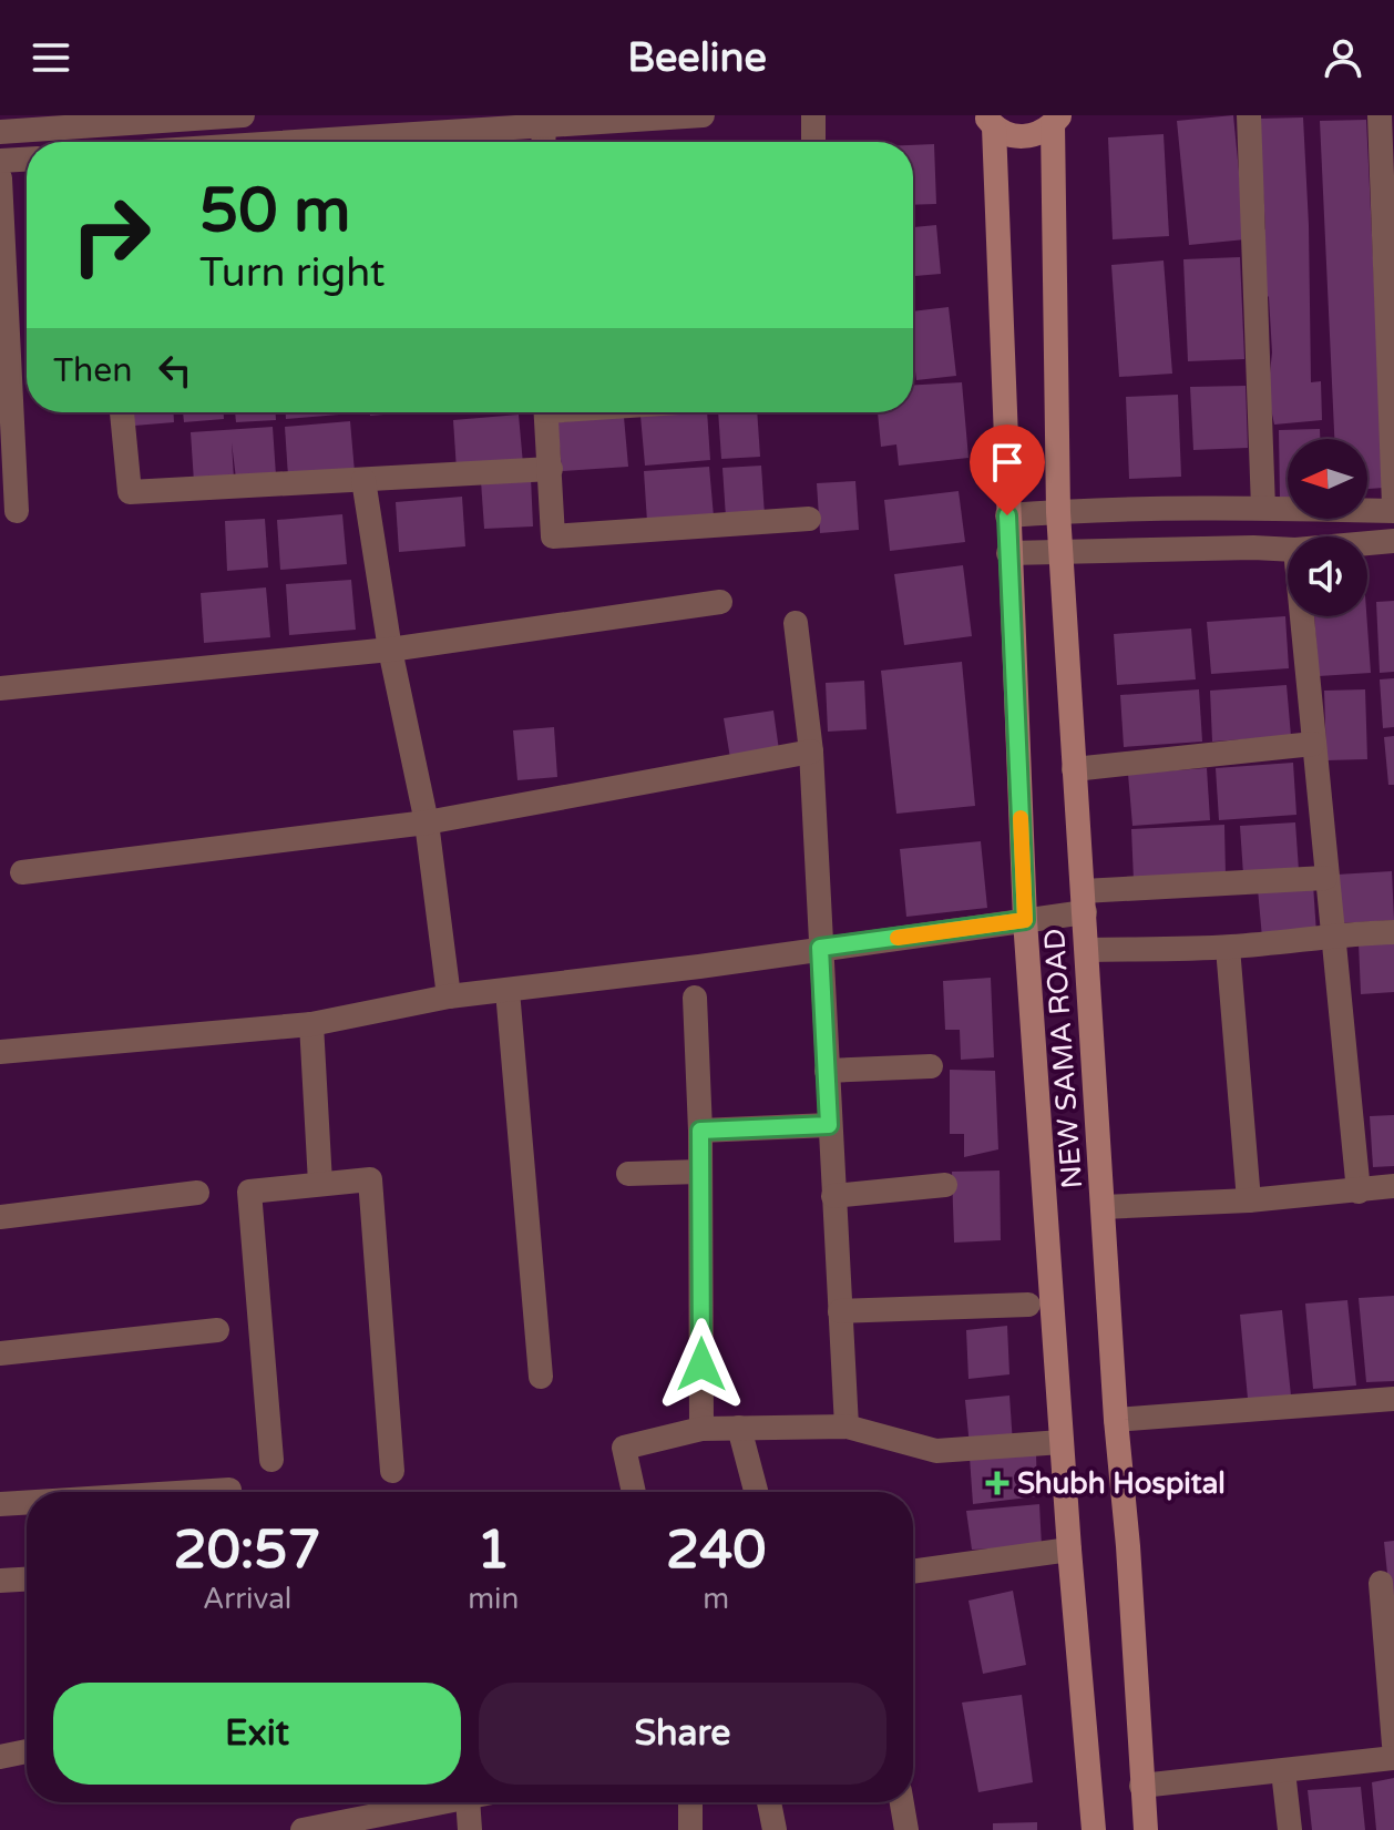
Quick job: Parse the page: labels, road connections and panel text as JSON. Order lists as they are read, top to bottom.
{
  "streets": {
    "main road": ["NEW SAMA ROAD"]
  },
  "places": {
    "health": ["Shubh Hospital"]
  },
  "north": "left",
  "page": {
    "header": "Beeline",
    "turn": ["50 m", "Turn right"],
    "then": "Then",
    "eta": [
      "20:57",
      "Arrival",
      "1",
      "min",
      "240",
      "m"
    ],
    "buttons": ["Exit", "Share"]
  }
}
